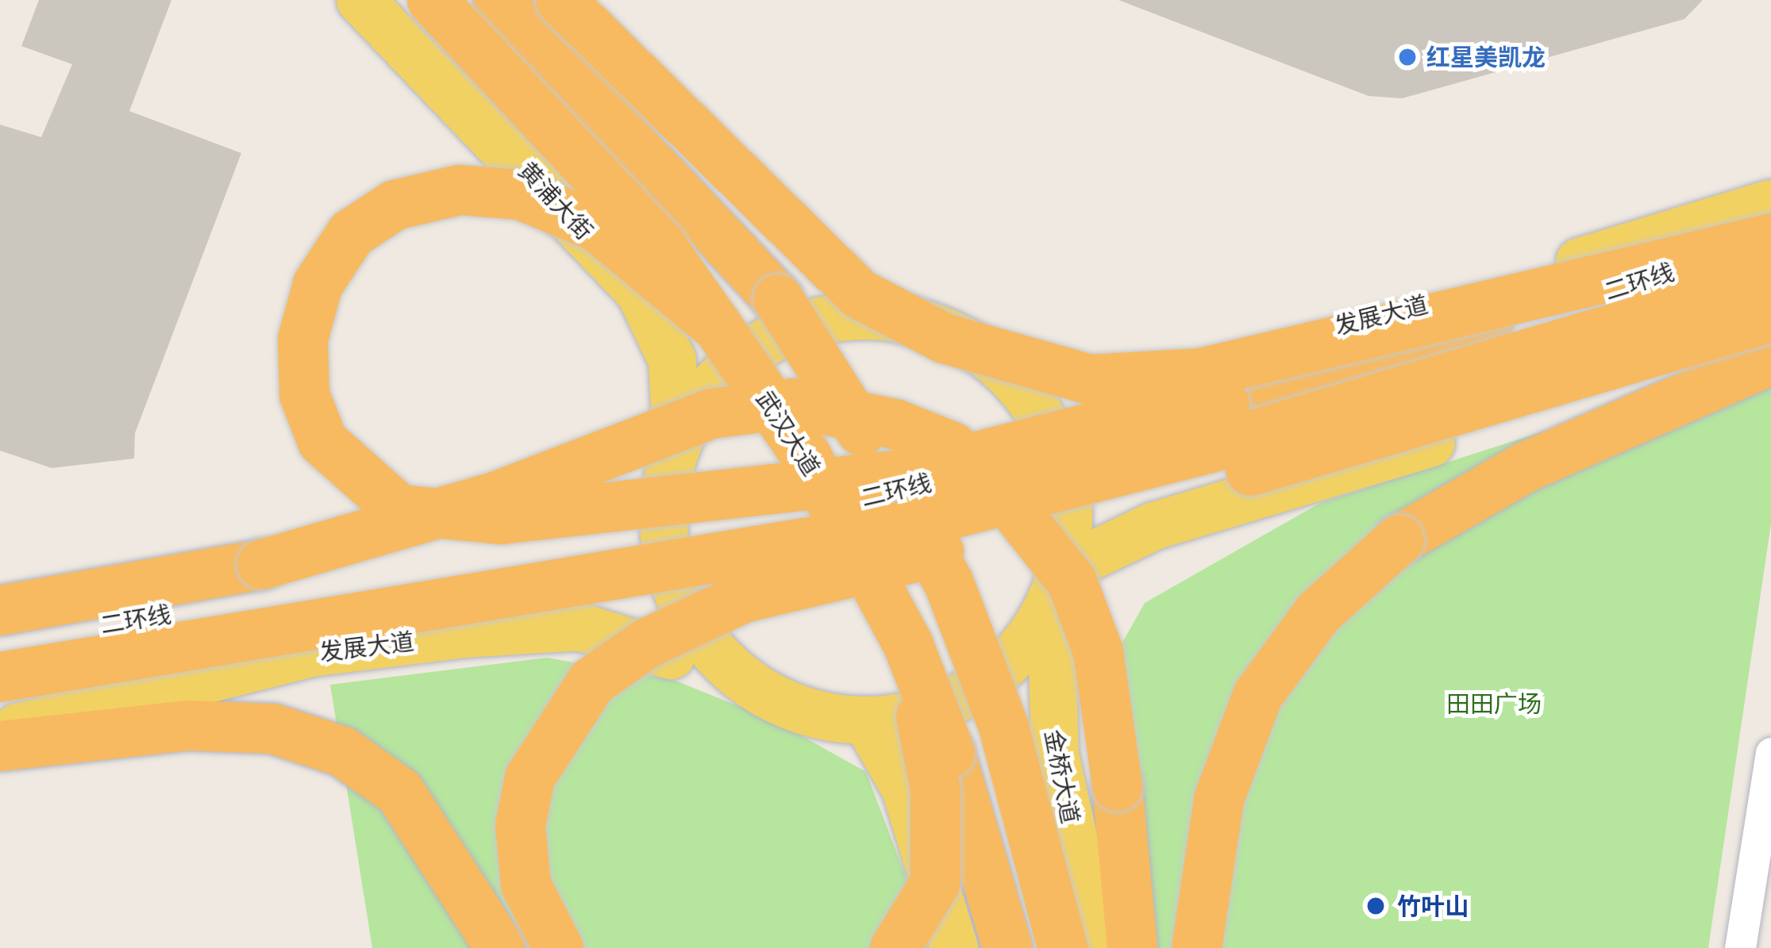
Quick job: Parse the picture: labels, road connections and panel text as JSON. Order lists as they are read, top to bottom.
{
  "streets": {
    "highway": ["二环线", "武汉大道"],
    "main road": ["黄浦大街", "发展大道", "金桥大道"]
  },
  "crossings": [
    ["发展大道", "金桥大道"]
  ],
  "parks": ["田田广场"],
  "places": ["红星美凯龙", "竹叶山"]
}
